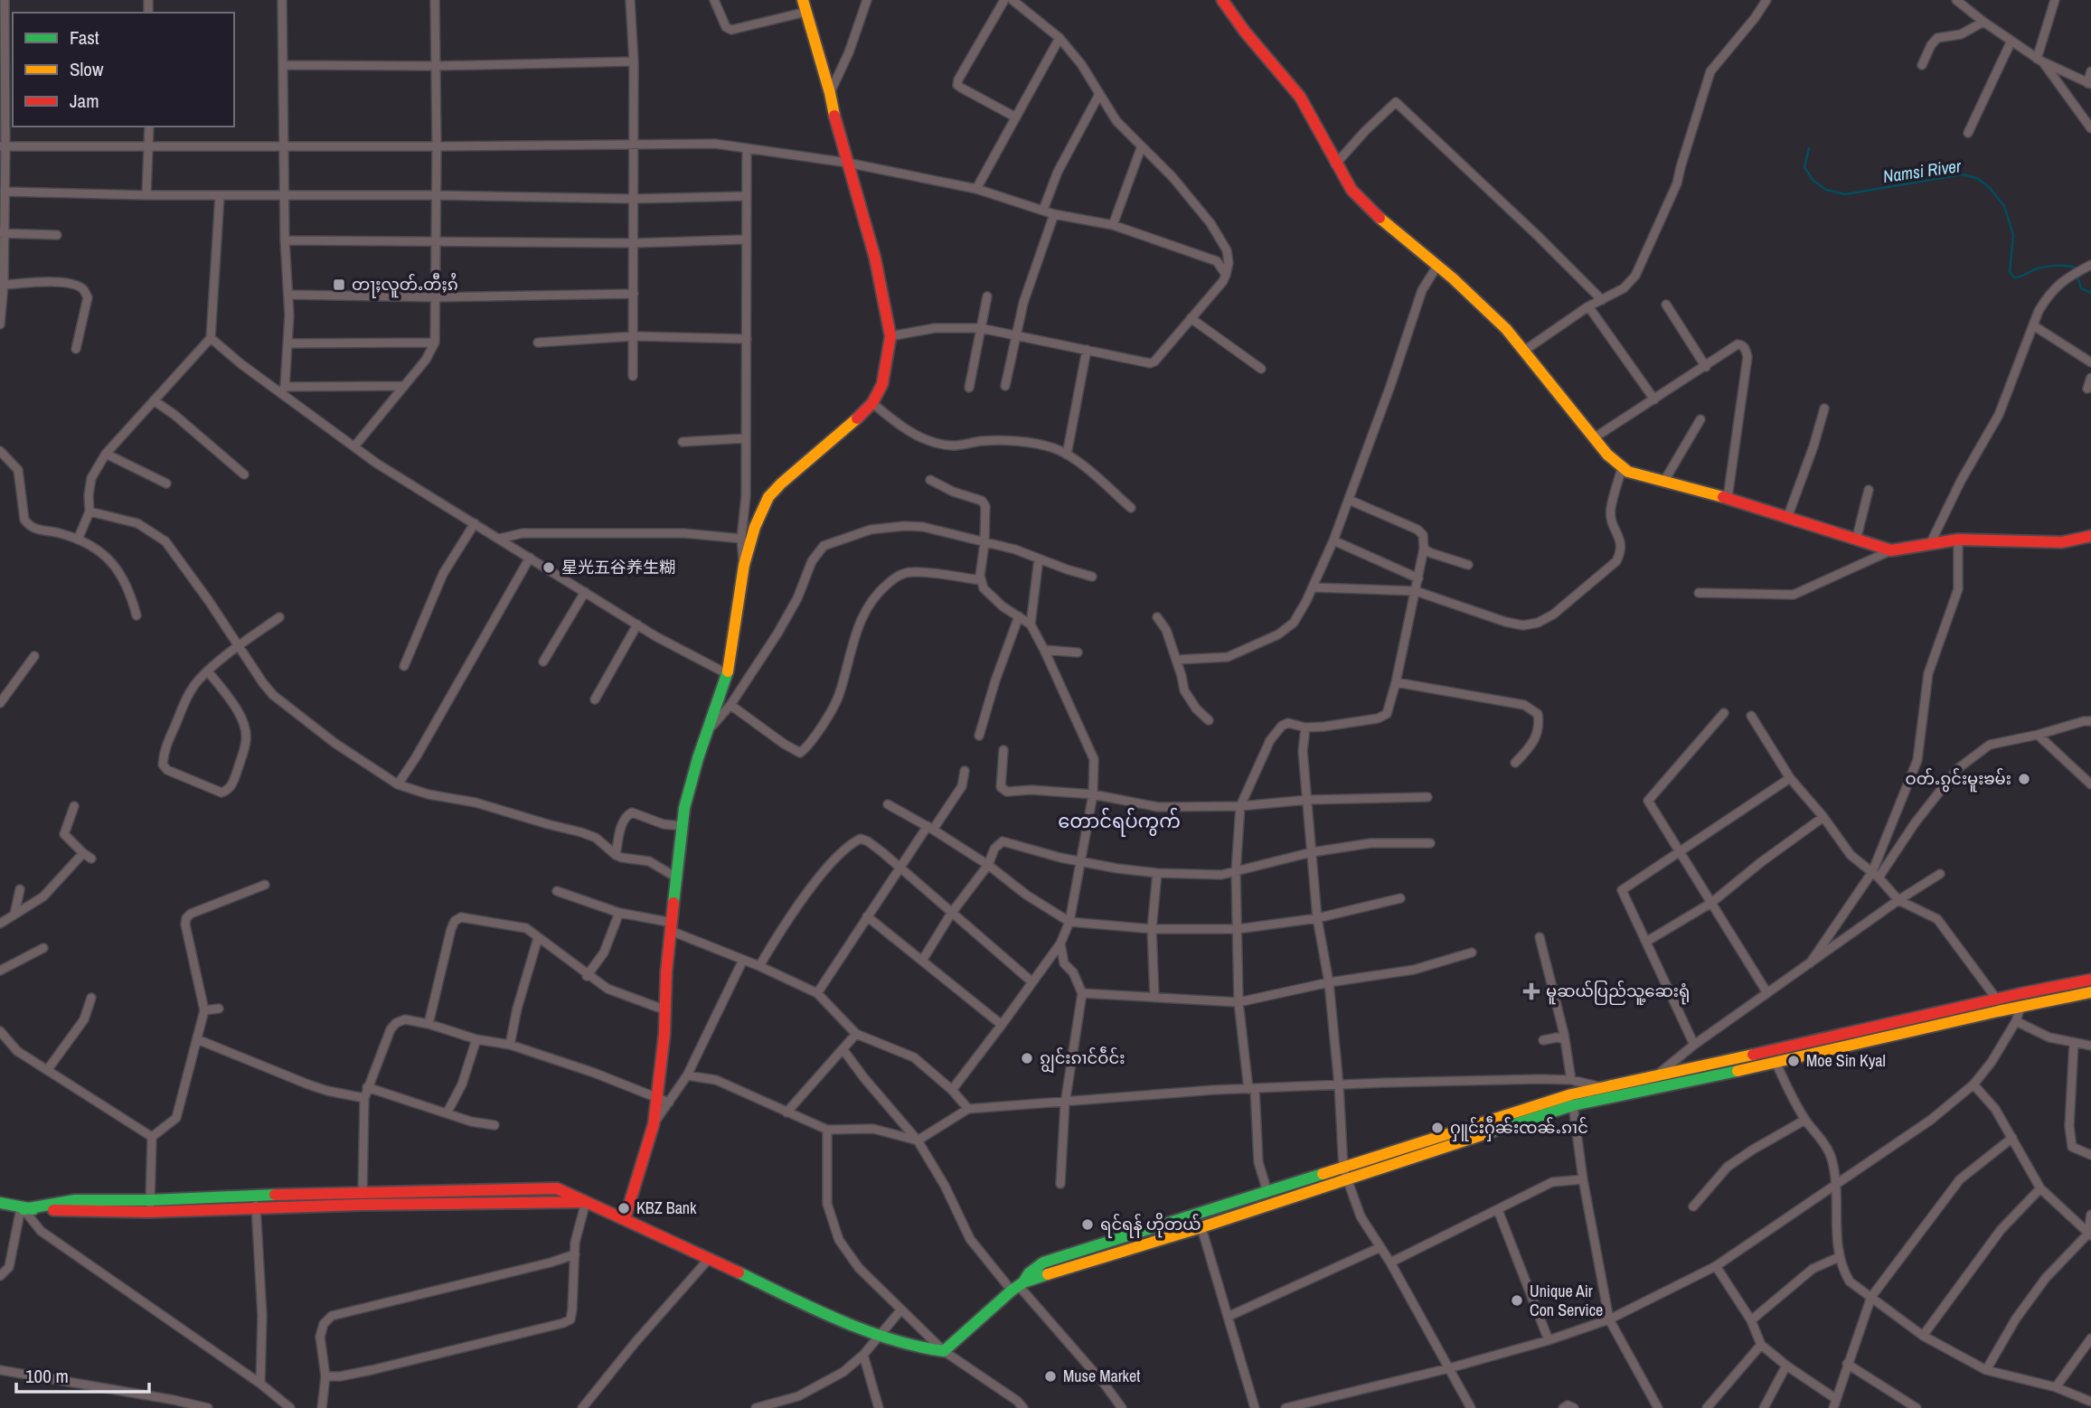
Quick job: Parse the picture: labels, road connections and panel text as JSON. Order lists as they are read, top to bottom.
{
  "districts": ["တောင်ရပ်ကွက်"],
  "water": ["Namsi River"],
  "places": {
    "transit": ["တႃႈလူတ်ႉတီႈၵႆ"],
    "other": [
      "星光五谷养生糊",
      "ဝတ်ႉၵွင်းမူးၶမ်း",
      "ၵျွင်းၵၢင်ဝဵင်း",
      "Moe Sin Kyal",
      "ႁူင်းႁဵၼ်းၸၼ်ႉၵၢင်",
      "KBZ Bank",
      "ရင်ရန် ဟိုတယ်",
      "Unique Air Con Service",
      "Muse Market"
    ],
    "health": ["မူဆယ်ပြည်သူ့ဆေးရုံ"]
  },
  "legend": ["Fast", "Slow", "Jam"],
  "scale_bar": "100 m"
}
